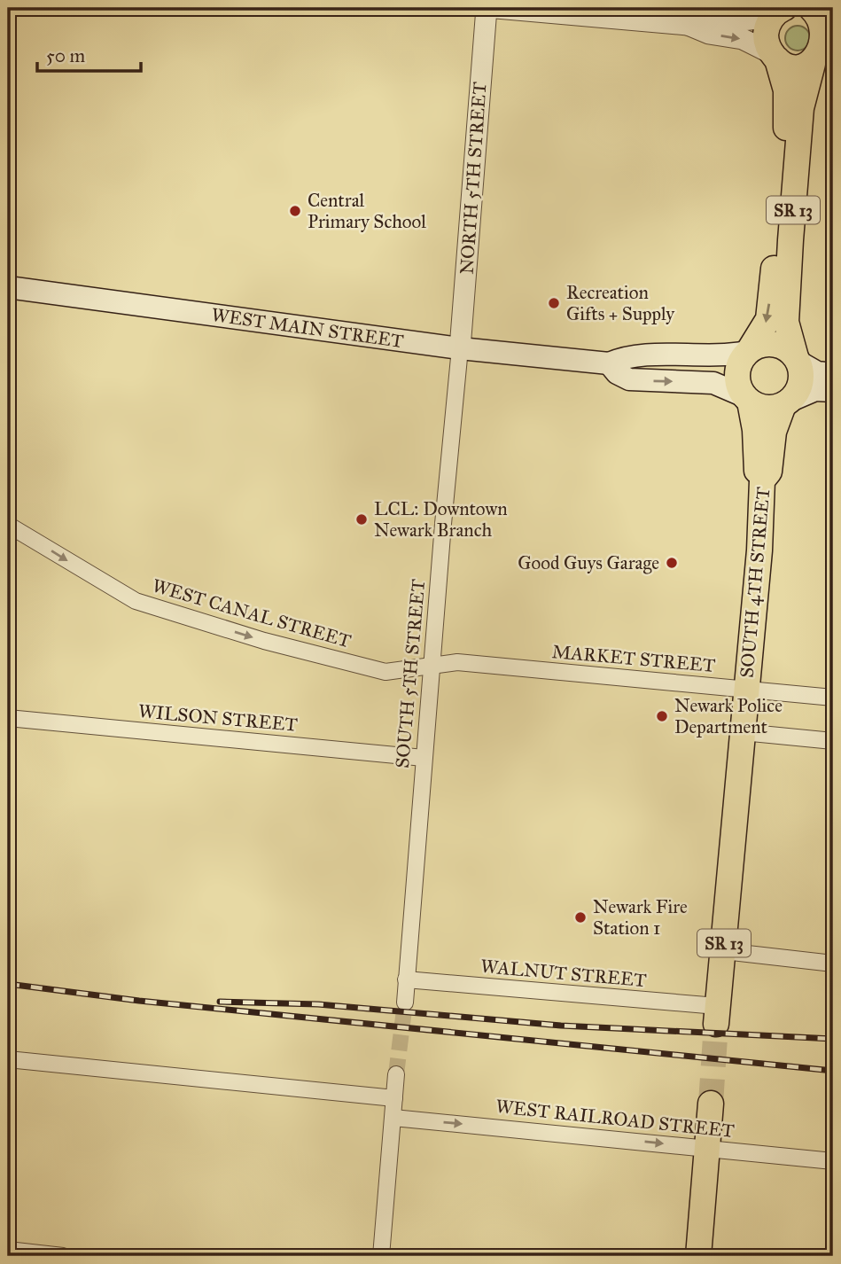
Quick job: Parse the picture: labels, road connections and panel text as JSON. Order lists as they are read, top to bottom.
{
  "streets": {
    "main road": ["SR 13", "WEST MAIN STREET", "SOUTH 4TH STREET"],
    "street": [
      "NORTH 5TH STREET",
      "WEST CANAL STREET",
      "MARKET STREET",
      "SOUTH 5TH STREET",
      "WILSON STREET",
      "WALNUT STREET",
      "WEST RAILROAD STREET"
    ]
  },
  "crossings": [
    ["NORTH 5TH STREET", "WEST MAIN STREET"],
    ["NORTH 5TH STREET", "SOUTH 5TH STREET"],
    ["SR 13", "SOUTH 4TH STREET"],
    ["WEST MAIN STREET", "SOUTH 5TH STREET"],
    ["SOUTH 4TH STREET", "MARKET STREET"],
    ["SOUTH 4TH STREET", "WALNUT STREET"],
    ["WEST CANAL STREET", "MARKET STREET"],
    ["WEST CANAL STREET", "SOUTH 5TH STREET"],
    ["MARKET STREET", "SOUTH 5TH STREET"],
    ["SOUTH 5TH STREET", "WILSON STREET"],
    ["SOUTH 5TH STREET", "WALNUT STREET"]
  ],
  "one_way": ["WEST CANAL STREET", "WEST RAILROAD STREET"],
  "places": [
    "Central Primary School",
    "Recreation Gifts + Supply",
    "LCL: Downtown Newark Branch",
    "Good Guys Garage",
    "Newark Police Department",
    "Newark Fire Station 1"
  ],
  "scale_bar": "50 m"
}
